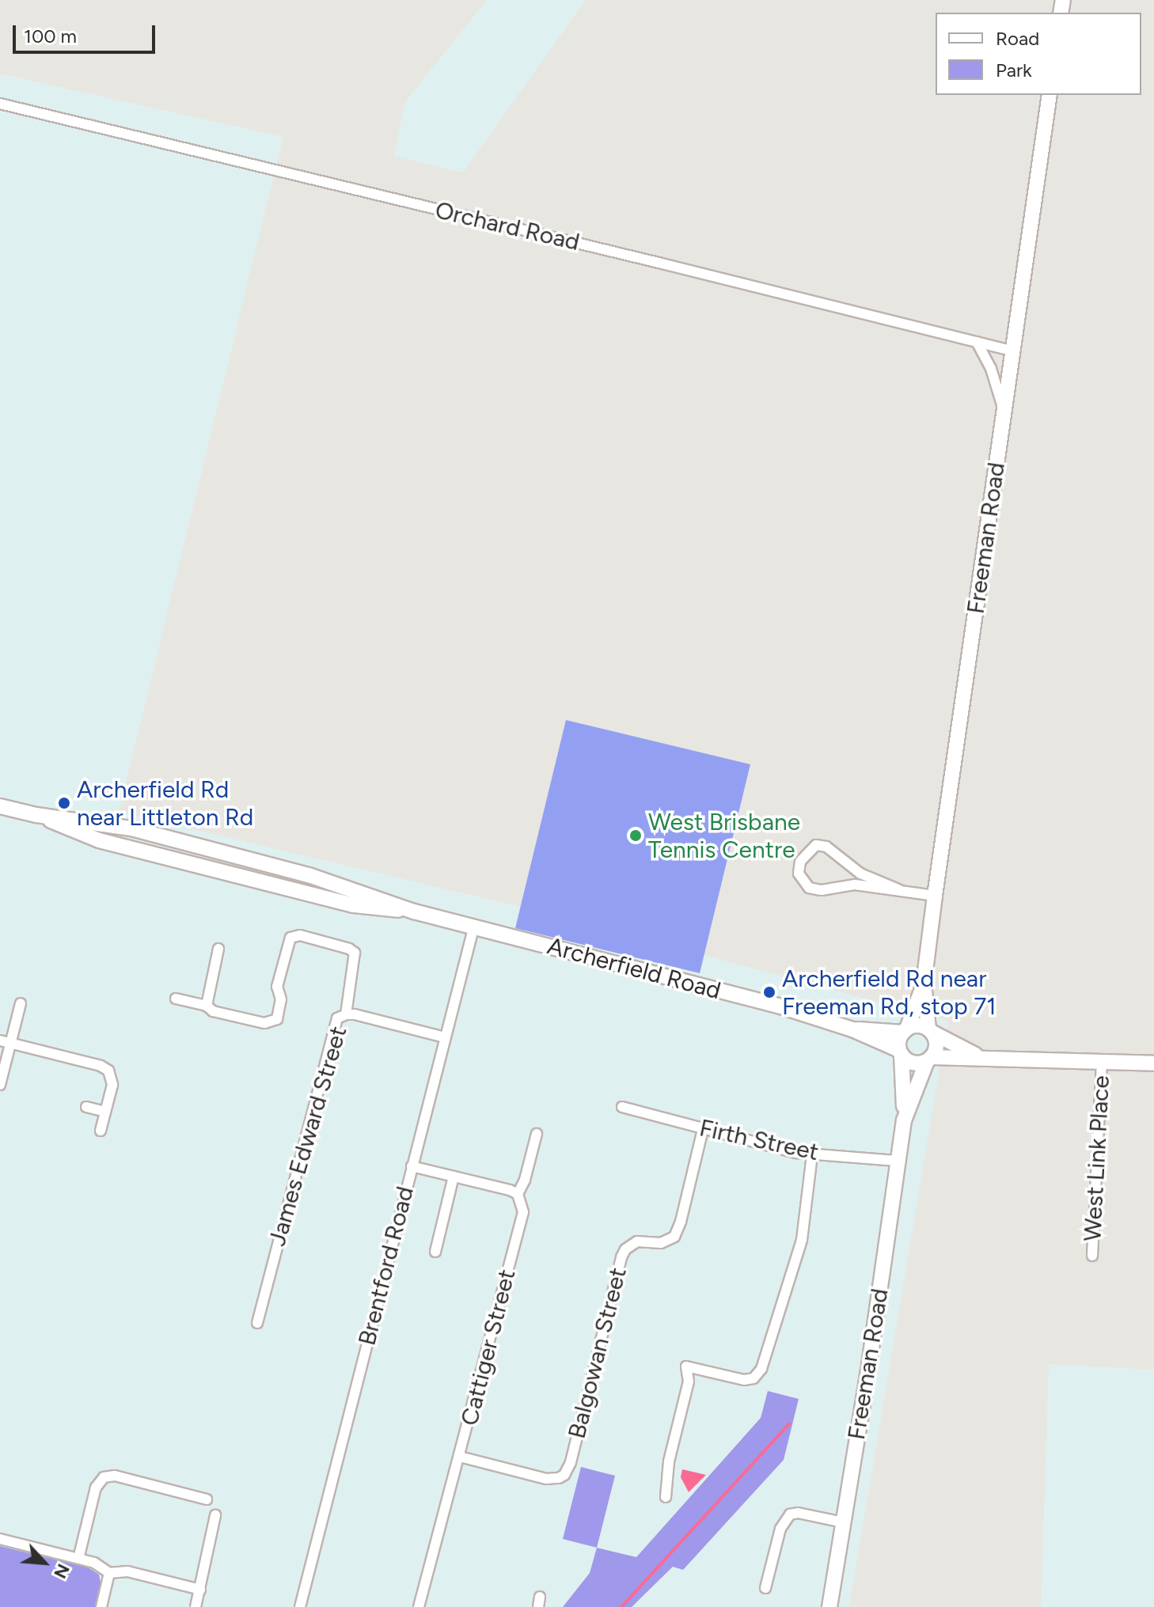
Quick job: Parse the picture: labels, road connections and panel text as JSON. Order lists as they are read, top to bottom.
{
  "streets": {
    "street": [
      "Orchard Road",
      "Freeman Road",
      "Archerfield Road",
      "James Edward Street",
      "Firth Street",
      "West Link Place",
      "Brentford Road",
      "Cattiger Street",
      "Balgowan Street"
    ]
  },
  "crossings": [
    ["Orchard Road", "Freeman Road"],
    ["Freeman Road", "Archerfield Road"],
    ["Freeman Road", "Firth Street"],
    ["Archerfield Road", "Brentford Road"],
    ["James Edward Street", "Brentford Road"],
    ["Firth Street", "Balgowan Street"],
    ["Cattiger Street", "Balgowan Street"]
  ],
  "places": ["Archerfield Rd near Littleton Rd", "West Brisbane Tennis Centre", "Archerfield Rd near Freeman Rd, stop 71"],
  "legend": ["Road", "Park"],
  "scale_bar": "100 m",
  "north": "bottom right"
}
